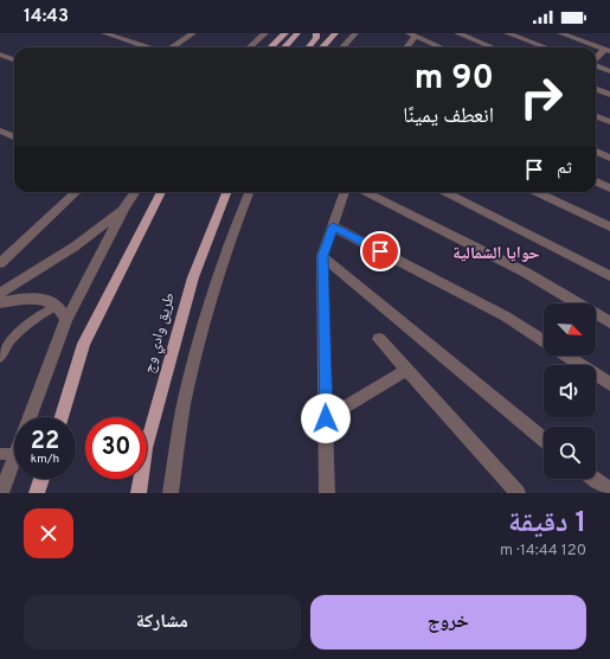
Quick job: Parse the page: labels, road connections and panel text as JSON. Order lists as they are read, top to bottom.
{
  "streets": {
    "main road": ["طريق وادي وج"]
  },
  "districts": ["حوايا الشمالية"],
  "north": "bottom right",
  "page": {
    "status": "14:43",
    "turn": ["90 m", "انعطف يمينًا"],
    "then": "ثم",
    "speed": "22 km/h",
    "limit": "30",
    "heading": ["1 دقيقة", "120 m · 14:44"],
    "buttons": ["خروج", "مشاركة"]
  }
}
